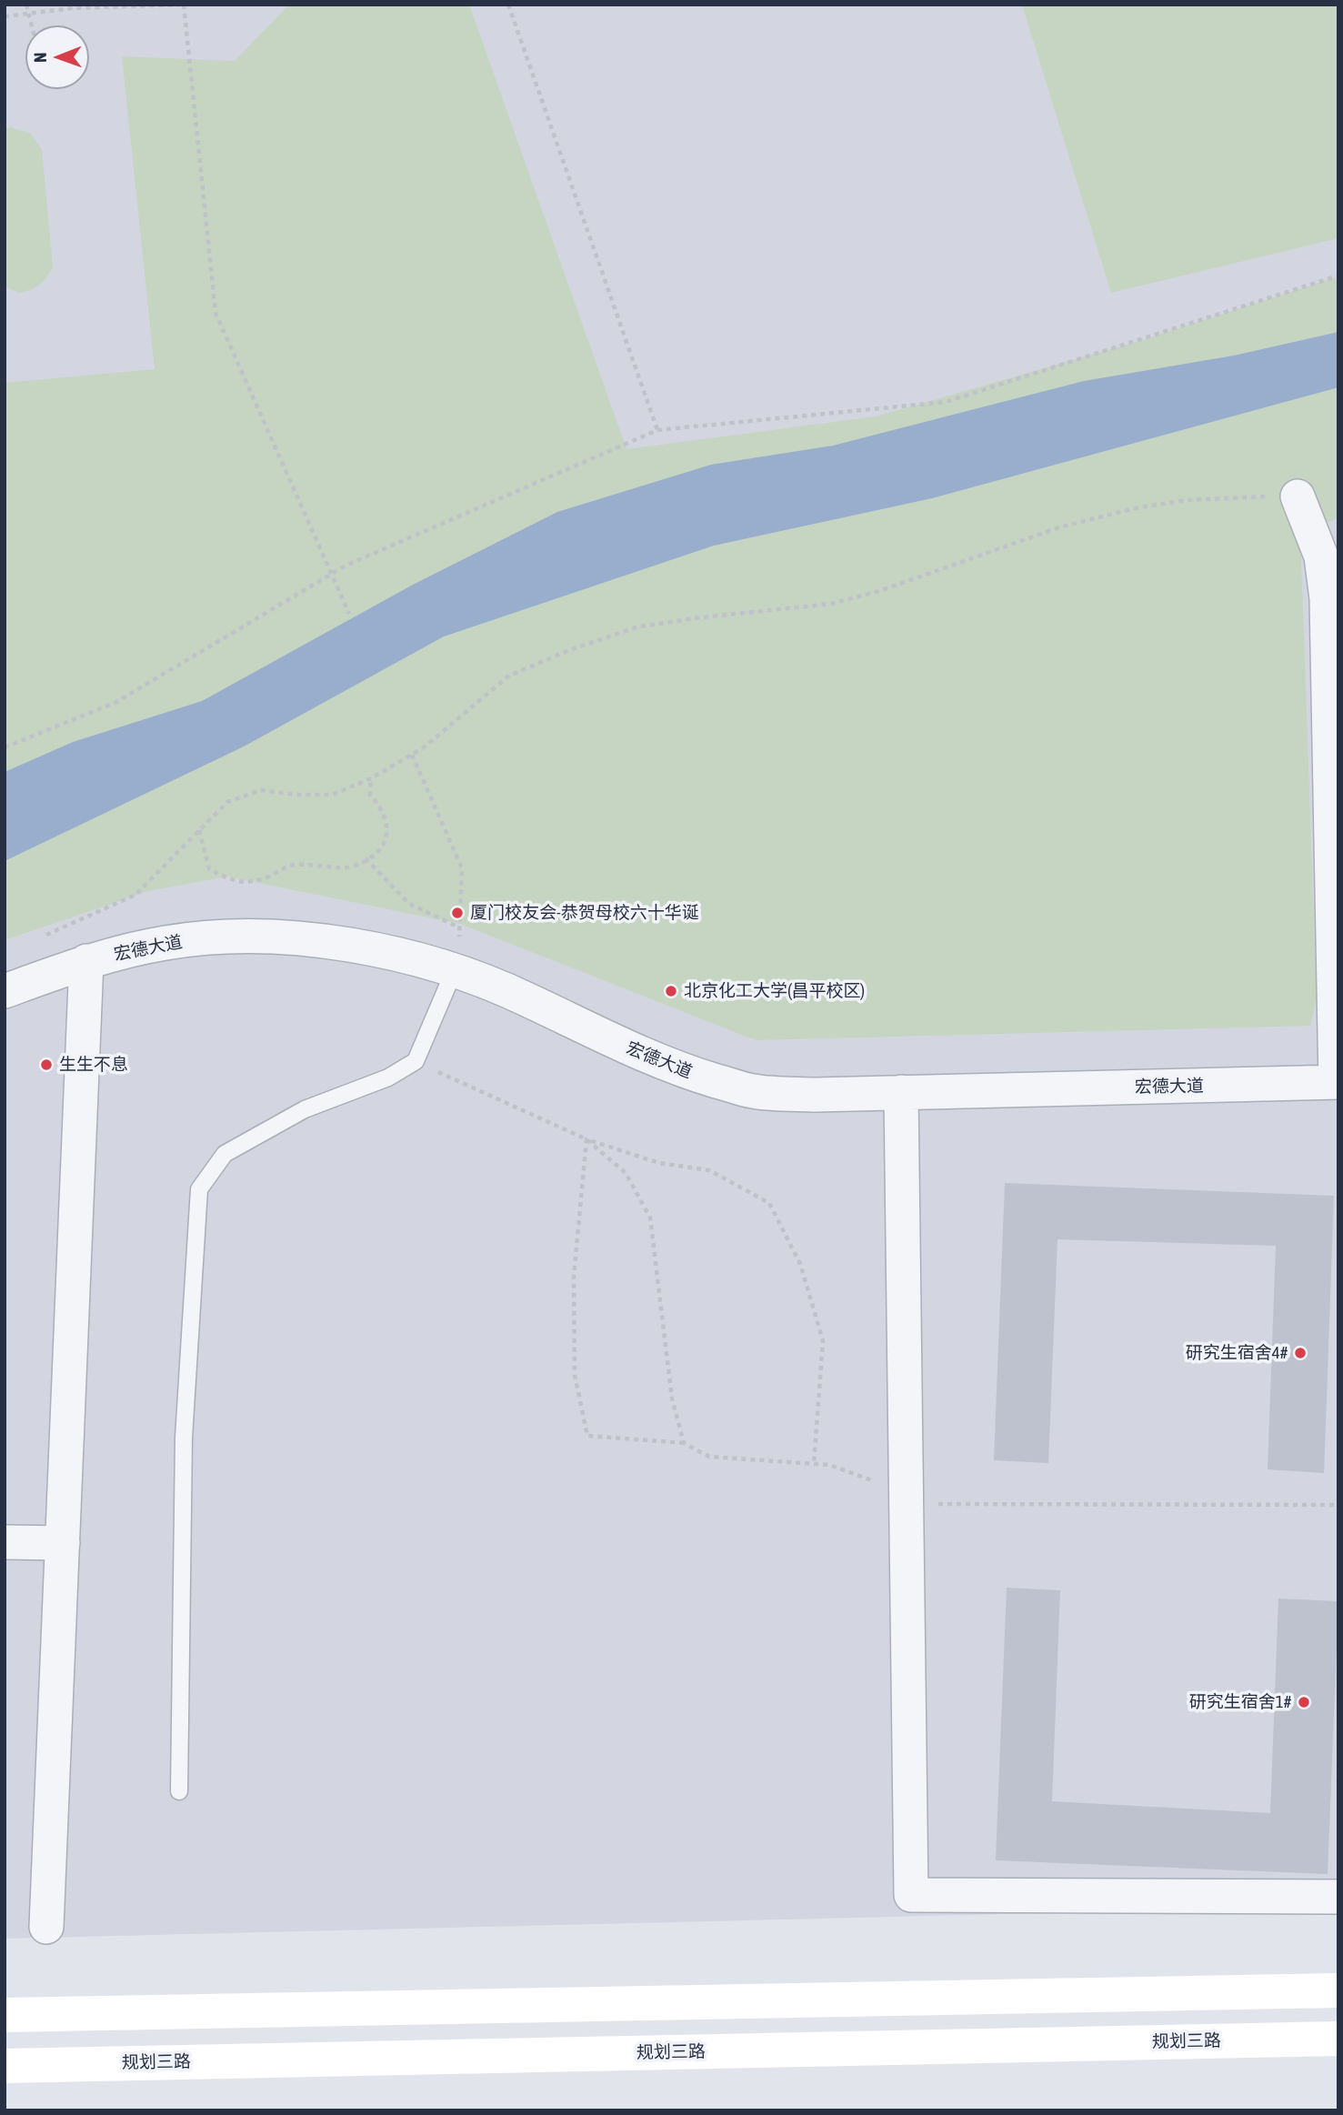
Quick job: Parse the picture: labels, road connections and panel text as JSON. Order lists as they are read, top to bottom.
{
  "streets": {
    "main road": ["规划三路"],
    "street": ["宏德大道"]
  },
  "places": [
    "厦门校友会-恭贺母校六十华诞",
    "北京化工大学(昌平校区)",
    "生生不息",
    "研究生宿舍4#",
    "研究生宿舍1#"
  ],
  "north": "left"
}
